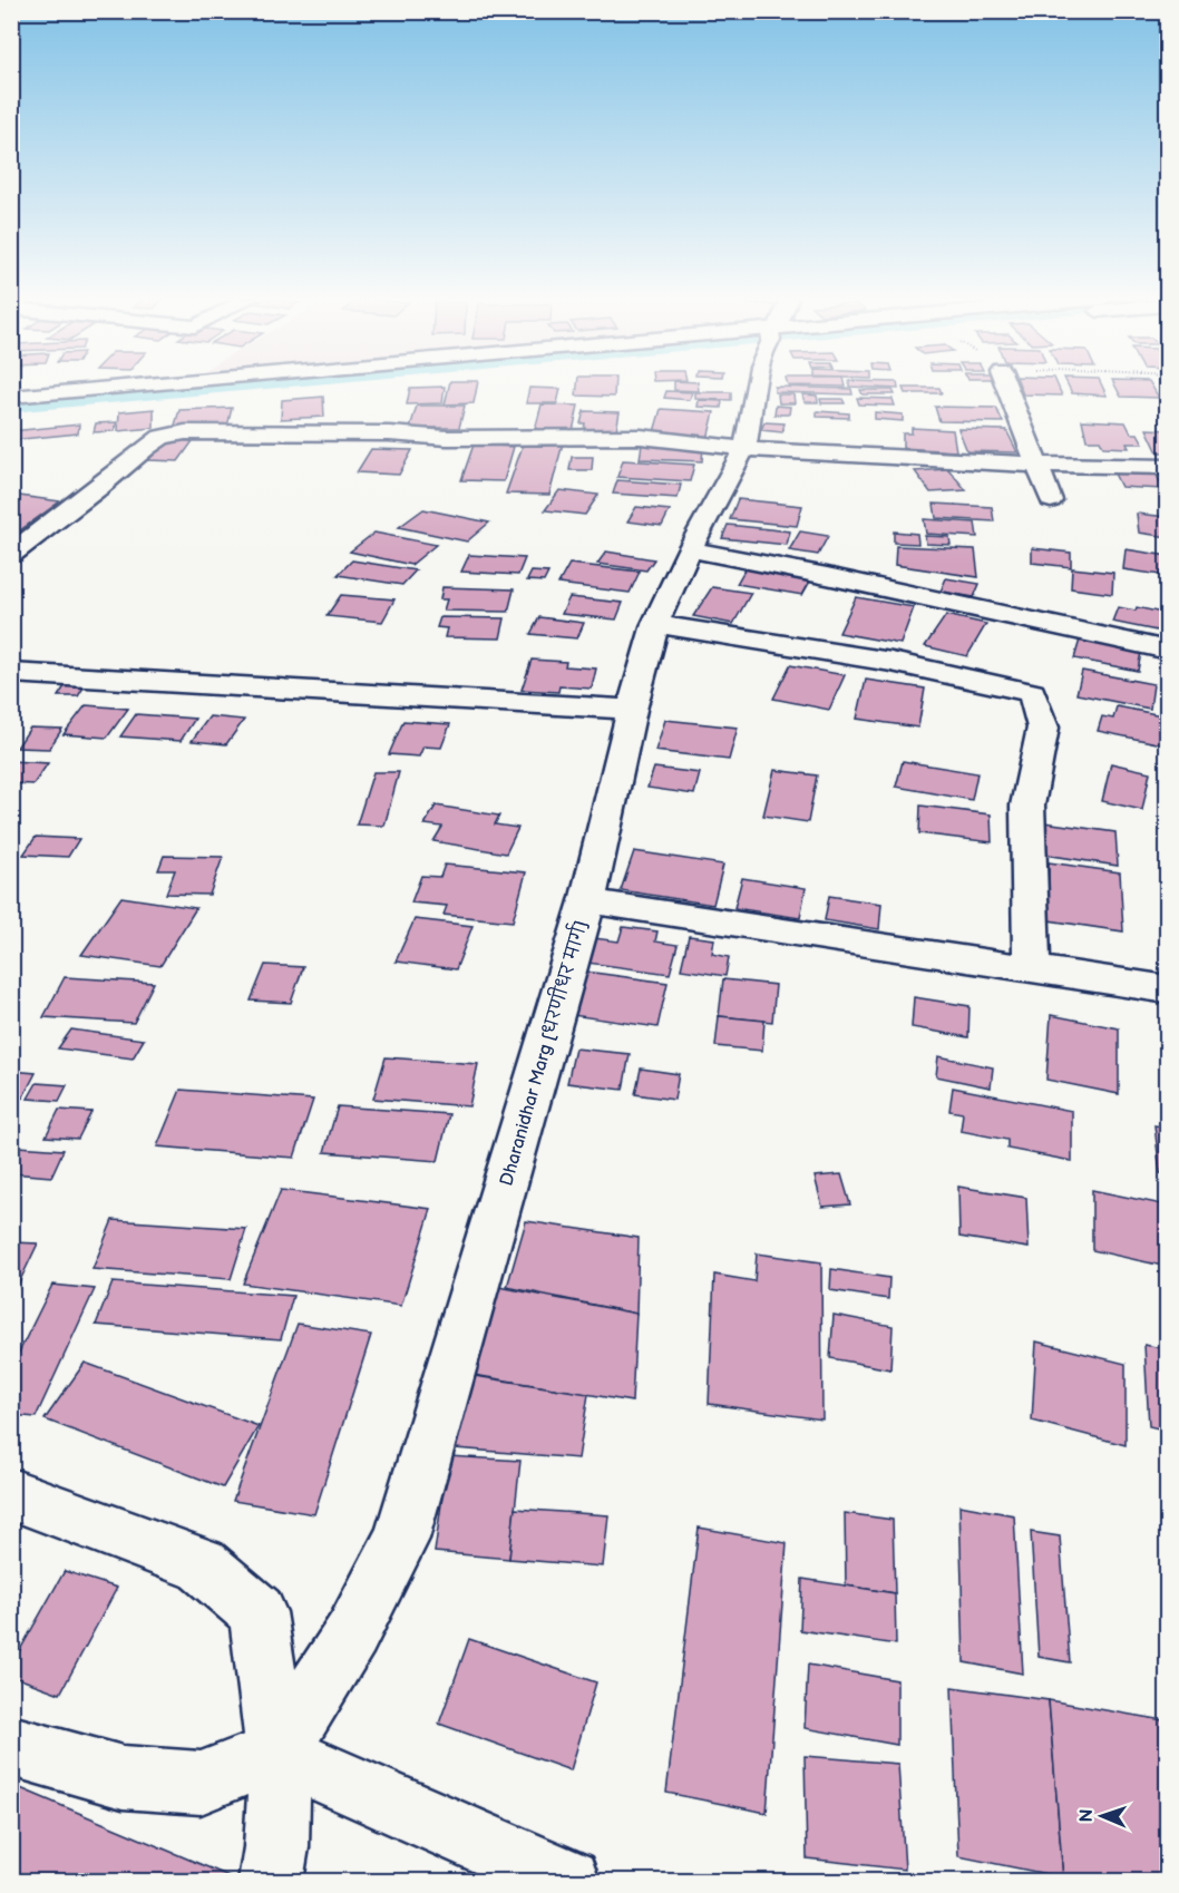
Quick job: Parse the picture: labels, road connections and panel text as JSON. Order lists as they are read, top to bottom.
{
  "streets": {
    "street": ["Dharanidhar Marg [धरणीधर मार्ग]"]
  },
  "north": "left"
}
